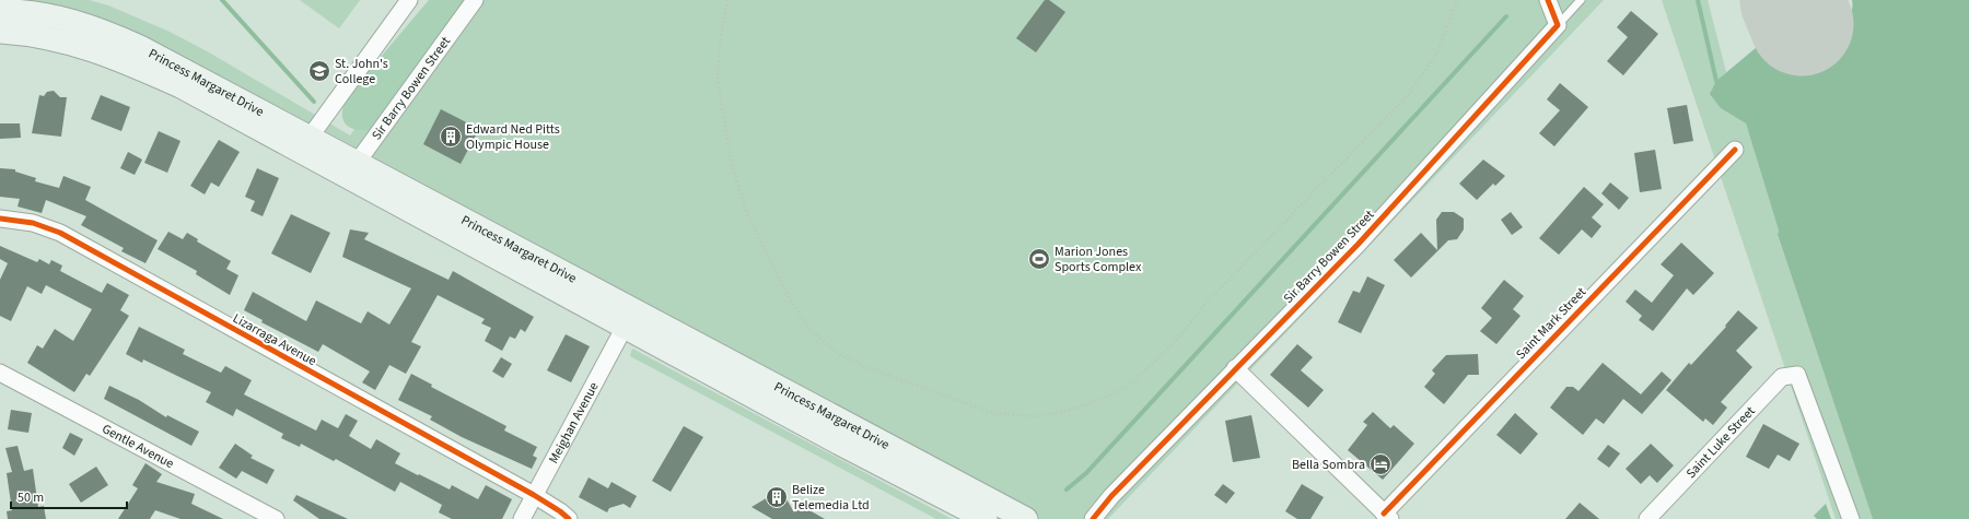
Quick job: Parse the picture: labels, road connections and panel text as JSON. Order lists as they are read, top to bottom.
{
  "streets": {
    "main road": ["Princess Margaret Drive"],
    "street": [
      "Sir Barry Bowen Street",
      "Saint Mark Street",
      "Lizarraga Avenue",
      "Meighan Avenue",
      "Saint Luke Street",
      "Gentle Avenue"
    ]
  },
  "crossings": [
    ["Princess Margaret Drive", "Sir Barry Bowen Street"],
    ["Princess Margaret Drive", "Meighan Avenue"],
    ["Lizarraga Avenue", "Meighan Avenue"]
  ],
  "places": {
    "school or university": ["St. John's College"],
    "building": ["Edward Ned Pitts Olympic House", "Belize Telemedia Ltd"],
    "sports": ["Marion Jones Sports Complex"],
    "hotel": ["Bella Sombra"]
  },
  "scale_bar": "50 m"
}
